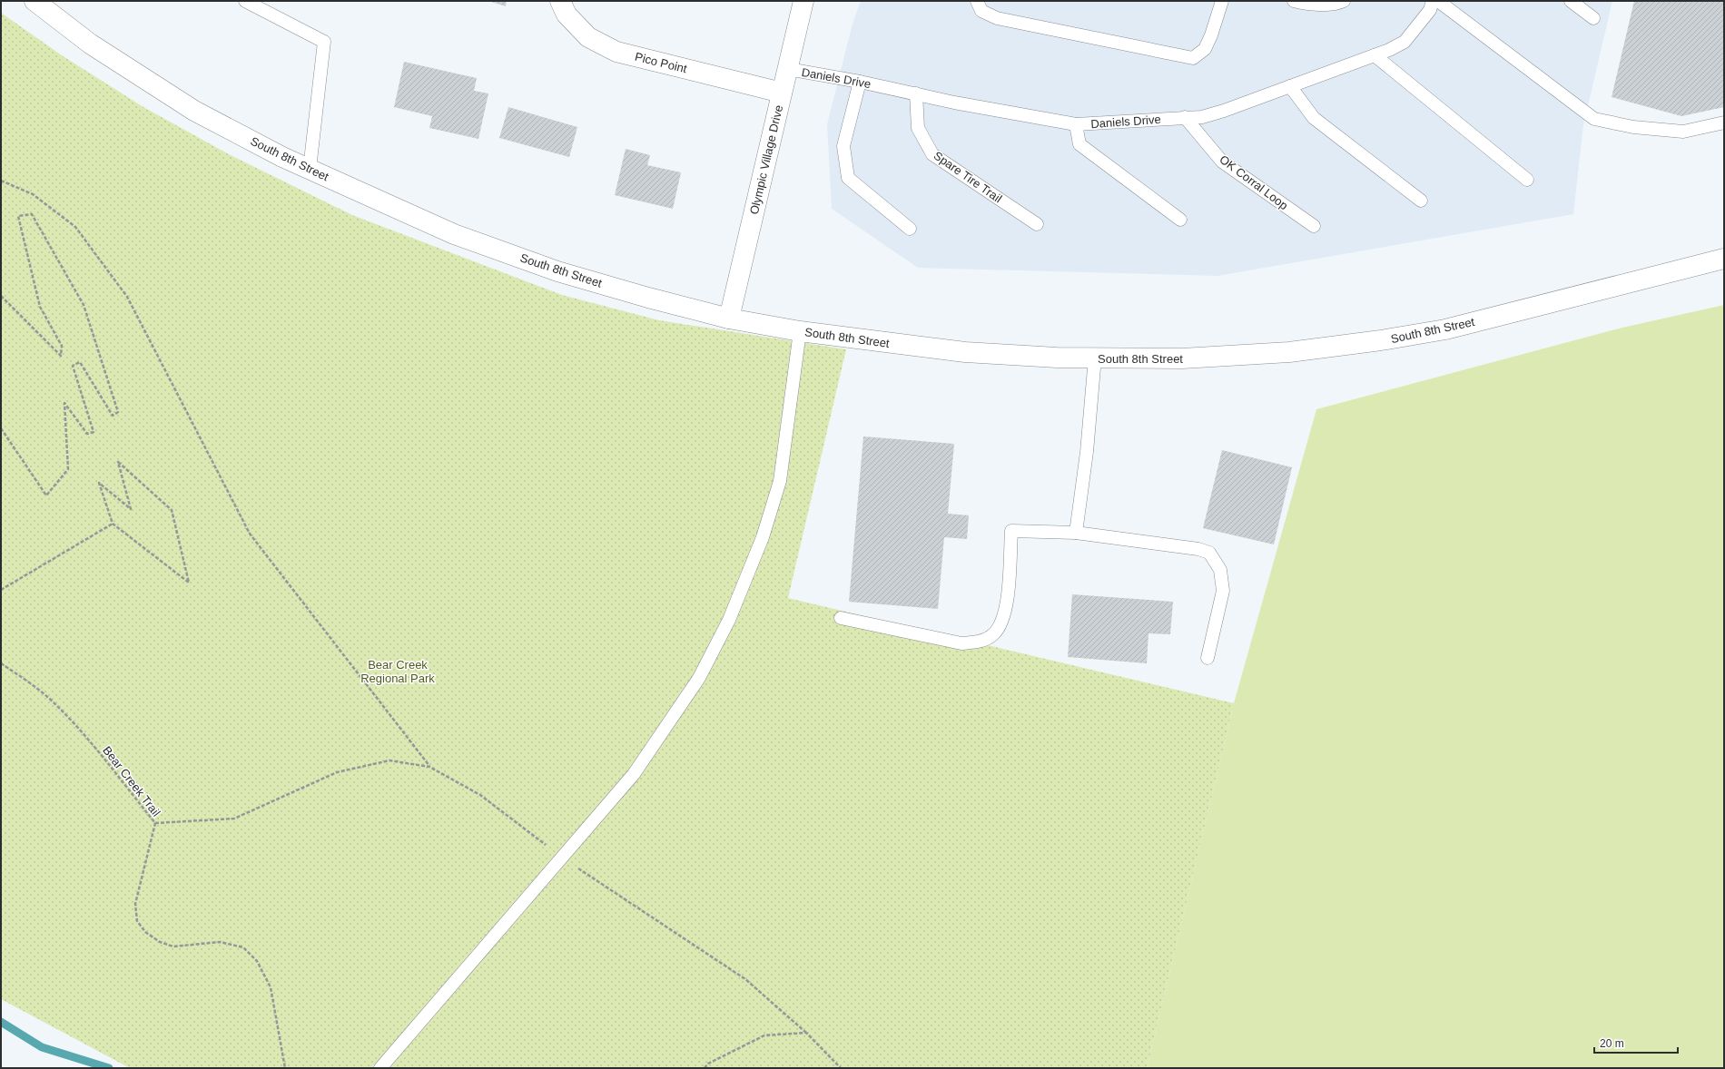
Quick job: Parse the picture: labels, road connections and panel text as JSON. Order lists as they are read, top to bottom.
{
  "streets": {
    "main road": ["Pico Point", "South 8th Street", "Olympic Village Drive"],
    "lane": ["Daniels Drive", "Spare Tire Trail", "OK Corral Loop"],
    "path": ["Bear Creek Trail"]
  },
  "crossings": [
    ["Pico Point", "Olympic Village Drive"],
    ["Daniels Drive", "Olympic Village Drive"],
    ["Daniels Drive", "Spare Tire Trail"],
    ["Daniels Drive", "OK Corral Loop"],
    ["South 8th Street", "Olympic Village Drive"]
  ],
  "parks": ["Bear Creek Regional Park"],
  "scale_bar": "20 m"
}
